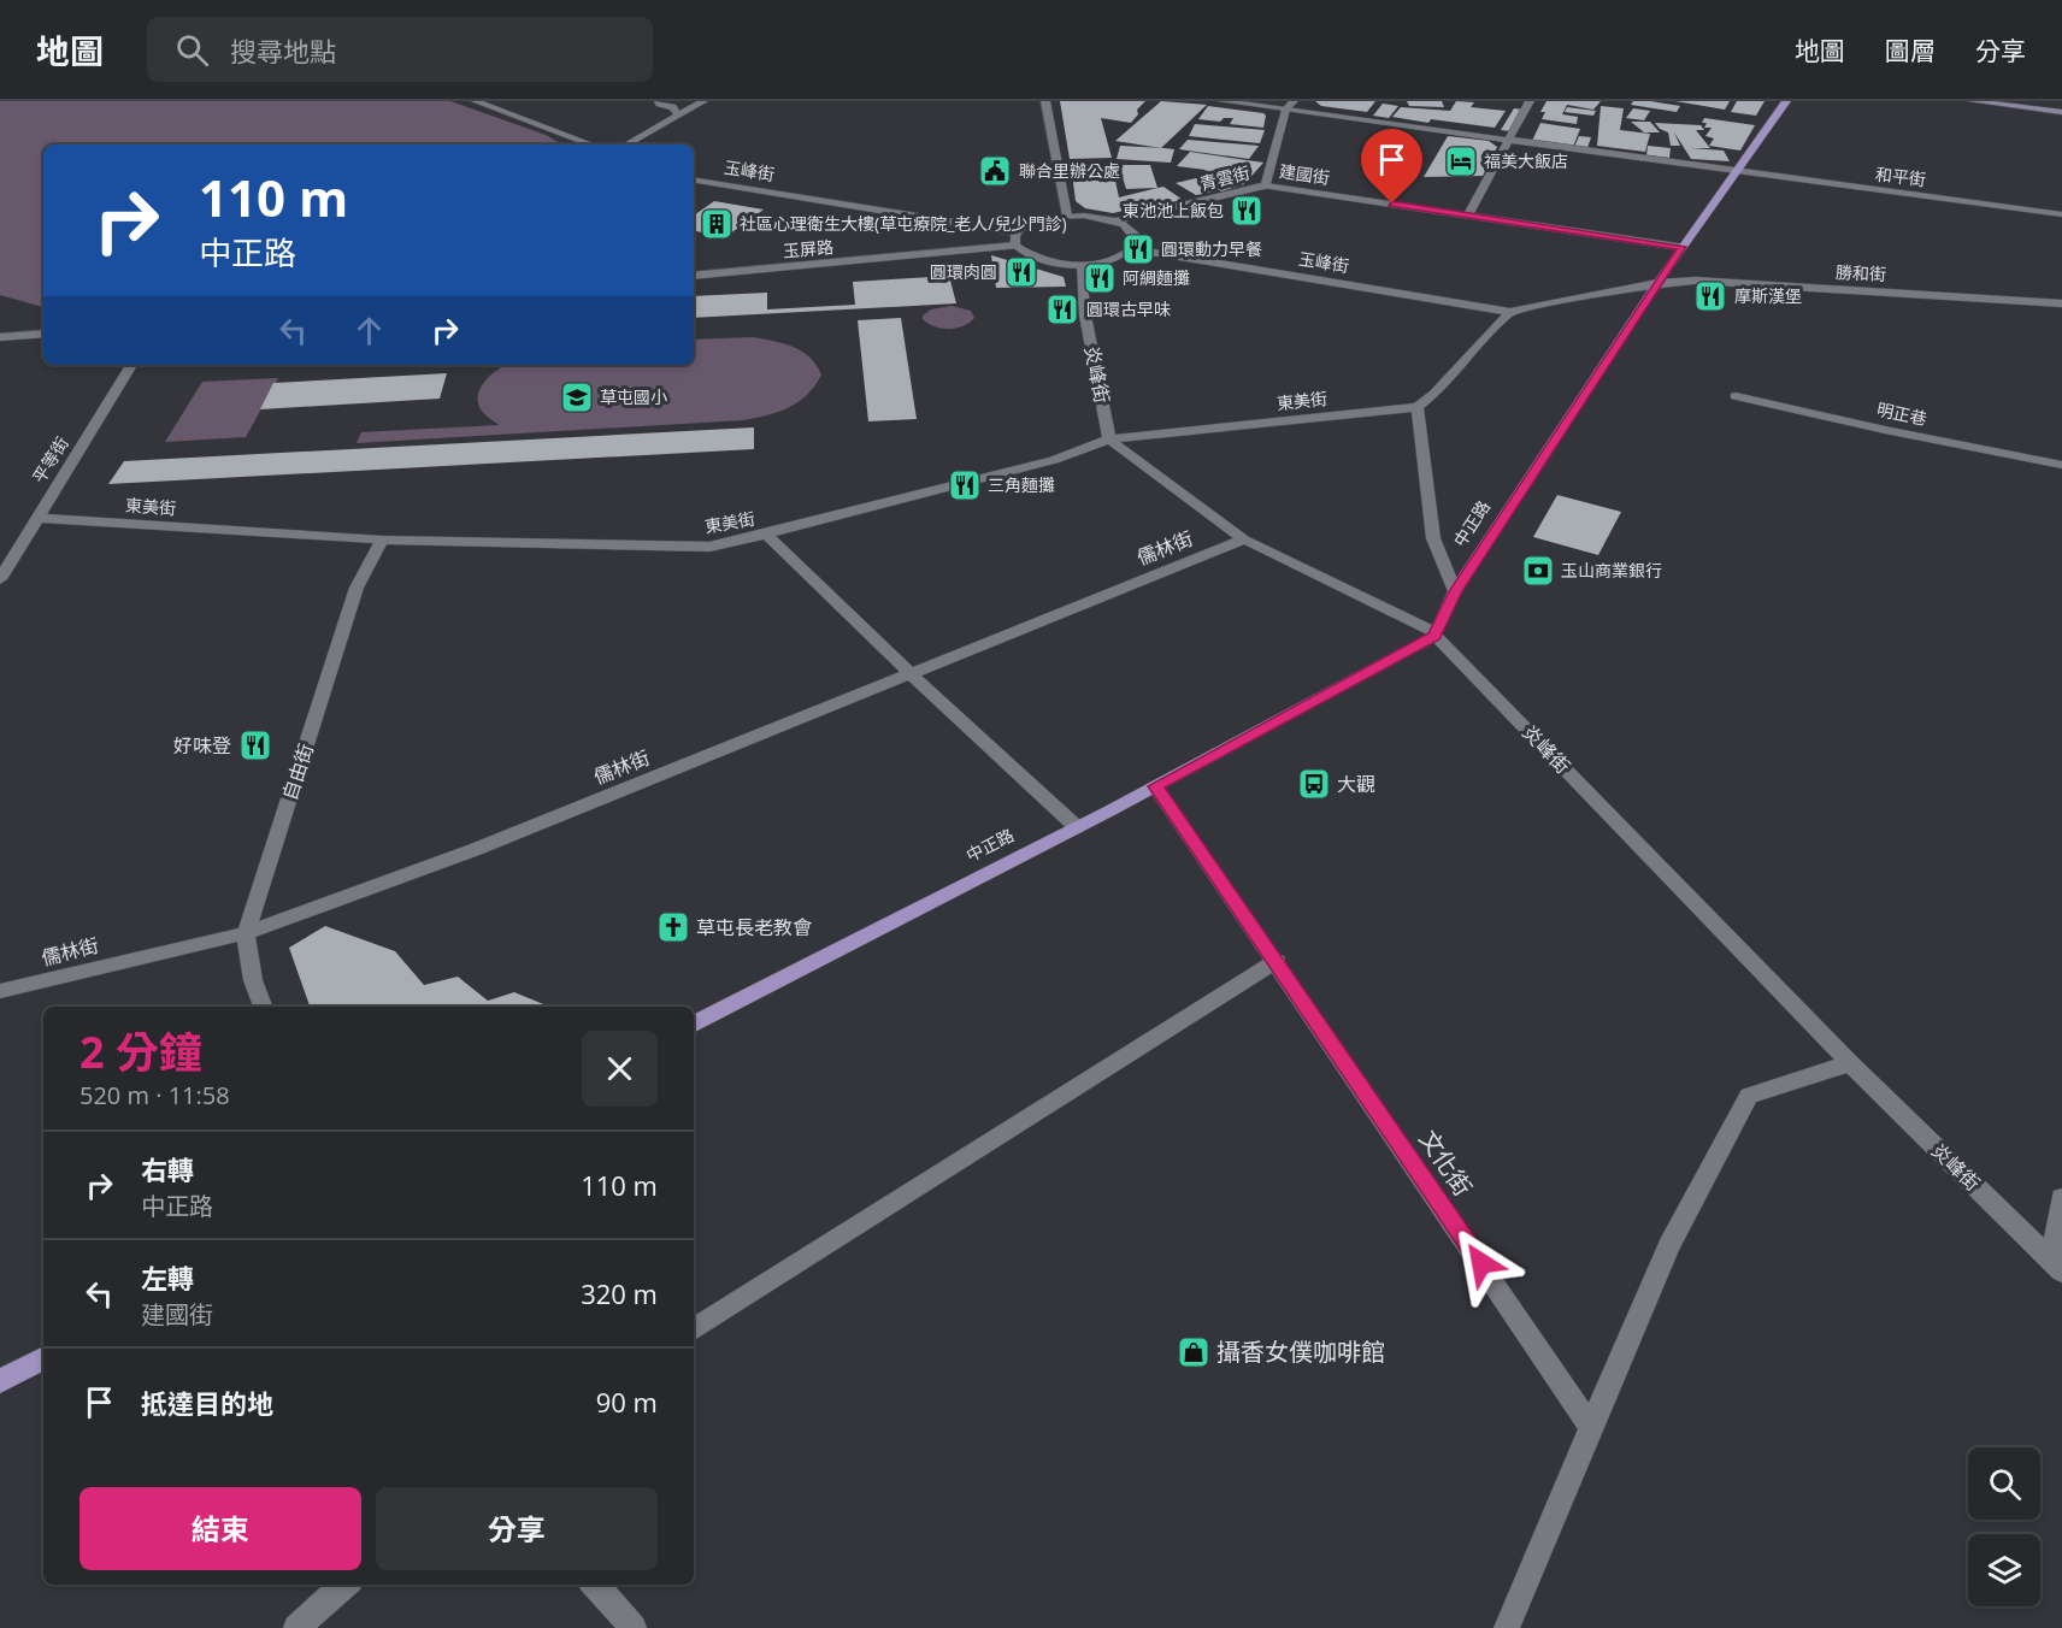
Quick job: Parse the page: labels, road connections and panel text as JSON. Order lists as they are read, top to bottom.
{
  "streets": {
    "main road": ["中正路"],
    "street": [
      "玉峰街",
      "建國街",
      "和平街",
      "青雲街",
      "玉屏路",
      "勝和街",
      "炎峰街",
      "東美街",
      "明正巷",
      "平等街",
      "儒林街",
      "自由街",
      "文化街"
    ]
  },
  "crossings": [
    ["玉峰街", "勝和街"],
    ["玉峰街", "中正路"],
    ["建國街", "青雲街"],
    ["建國街", "中正路"],
    ["和平街", "中正路"],
    ["勝和街", "中正路"],
    ["炎峰街", "東美街"],
    ["炎峰街", "中正路"],
    ["炎峰街", "儒林街"],
    ["東美街", "平等街"],
    ["東美街", "自由街"],
    ["中正路", "文化街"],
    ["儒林街", "自由街"]
  ],
  "places": {
    "hotel": ["福美大飯店"],
    "public building": ["聯合里辦公處"],
    "restaurant": [
      "東池池上飯包",
      "圓環動力早餐",
      "圓環肉圓",
      "阿綢麵攤",
      "摩斯漢堡",
      "圓環古早味",
      "三角麵攤",
      "好味登"
    ],
    "building": ["社區心理衛生大樓(草屯療院_老人/兒少門診)"],
    "school or university": ["草屯國小"],
    "bank": ["玉山商業銀行"],
    "bus stop": ["大觀"],
    "church": ["草屯長老教會"],
    "shop": ["攝香女僕咖啡館"]
  },
  "page": {
    "header": "地圖",
    "search": "搜尋地點",
    "nav": ["地圖", "圖層", "分享"],
    "turn": ["110 m", "中正路"],
    "heading": ["2 分鐘", "520 m · 11:58"],
    "list": [
      {
        "name": "右轉",
        "note": "中正路",
        "value": "110 m"
      },
      {
        "name": "左轉",
        "note": "建國街",
        "value": "320 m"
      },
      {
        "name": "抵達目的地",
        "value": "90 m"
      }
    ],
    "buttons": ["結束", "分享"]
  }
}
